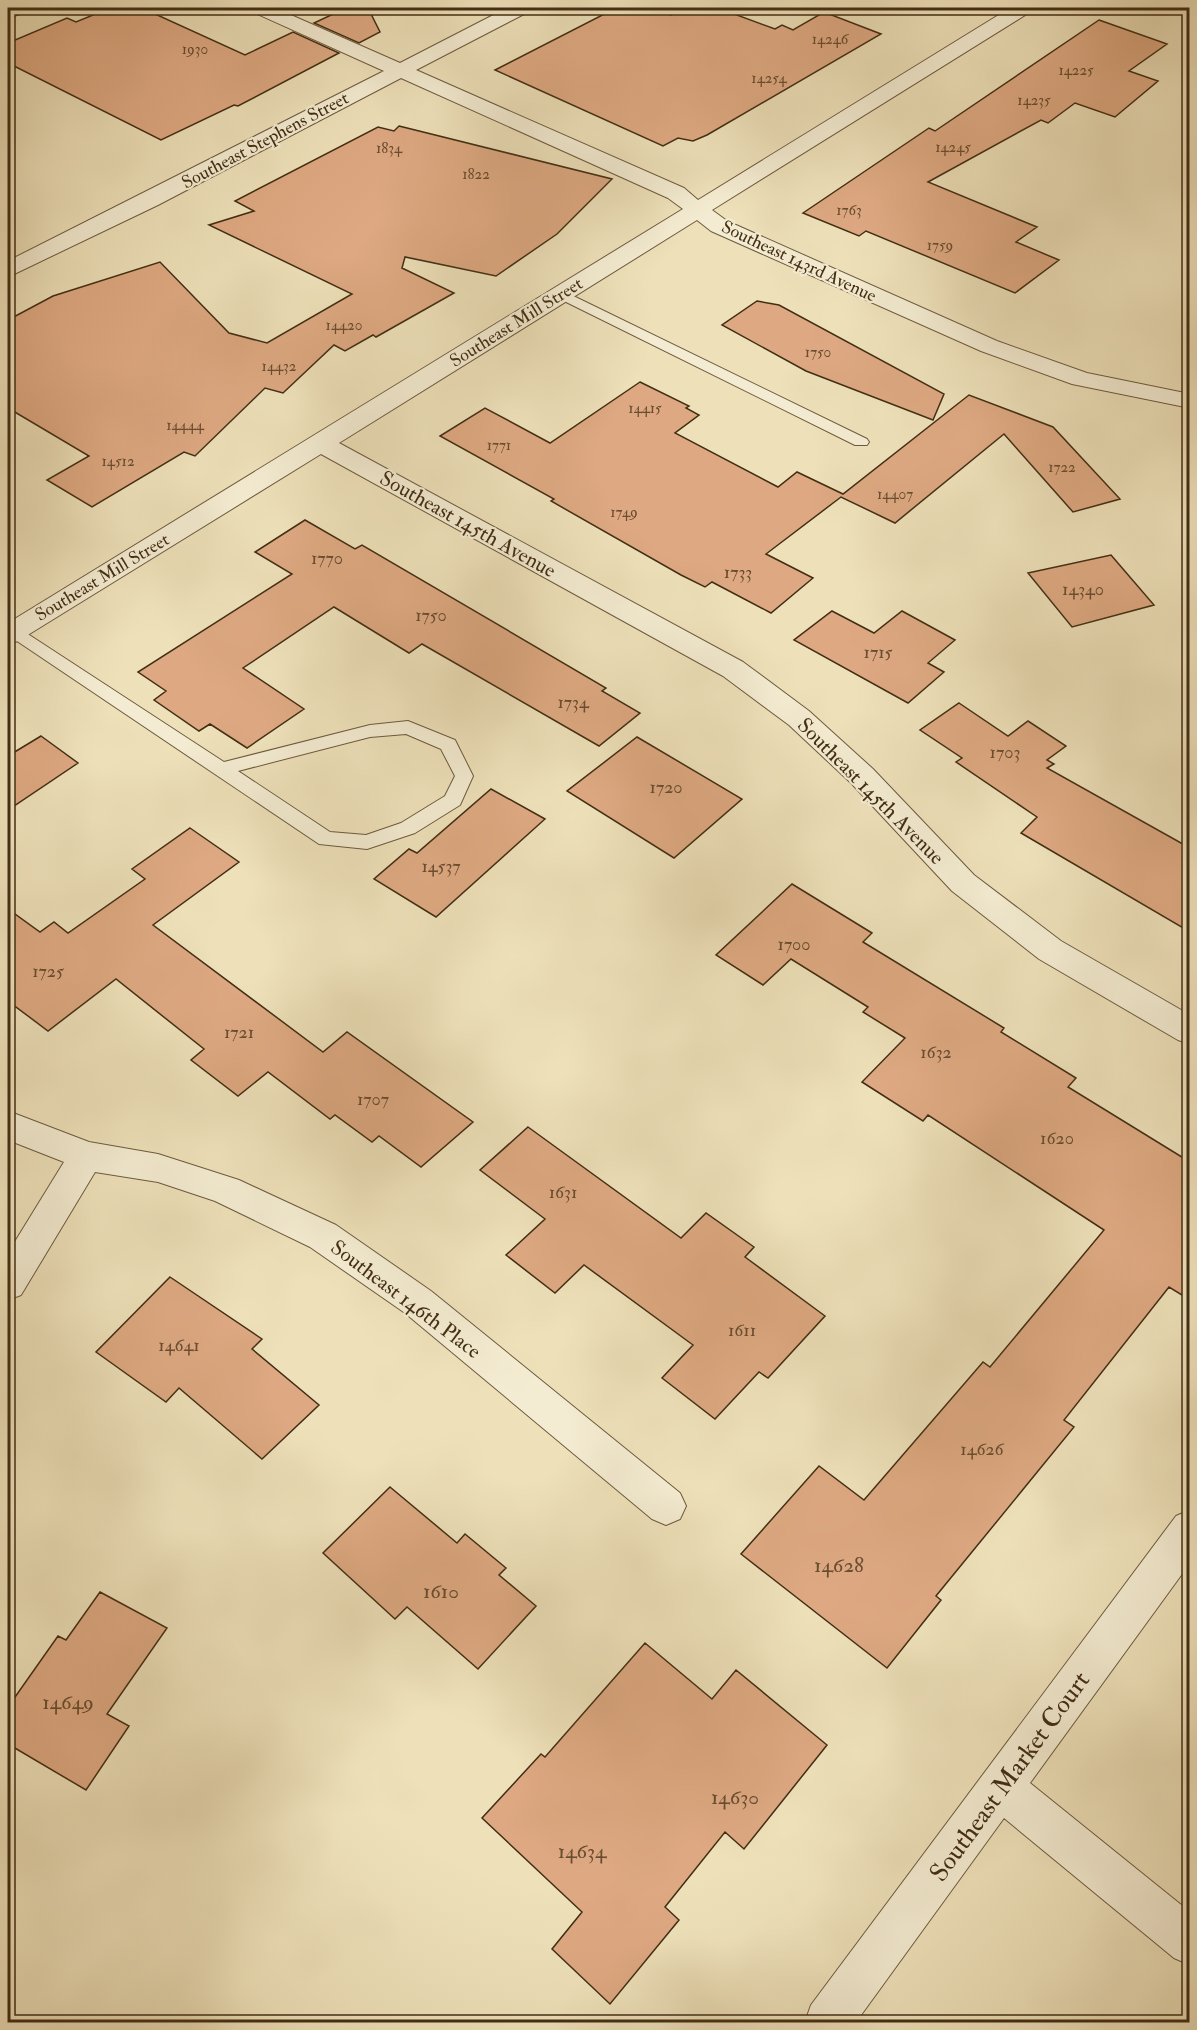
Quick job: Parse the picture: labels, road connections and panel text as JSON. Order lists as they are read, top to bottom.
{
  "streets": {
    "street": [
      "Southeast Stephens Street",
      "Southeast 143rd Avenue",
      "Southeast Mill Street",
      "Southeast 145th Avenue",
      "Southeast 146th Place",
      "Southeast Market Court"
    ]
  },
  "crossings": [
    ["Southeast Stephens Street", "Southeast 143rd Avenue"],
    ["Southeast 143rd Avenue", "Southeast Mill Street"],
    ["Southeast Mill Street", "Southeast 145th Avenue"]
  ],
  "house_numbers": [
    "14246",
    "1930",
    "14225",
    "14254",
    "14235",
    "14245",
    "1834",
    "1822",
    "1763",
    "1759",
    "14420",
    "1750",
    "14432",
    "14415",
    "14444",
    "1771",
    "14512",
    "1722",
    "14407",
    "1749",
    "1770",
    "1733",
    "14340",
    "1750",
    "1715",
    "1734",
    "1703",
    "1720",
    "14537",
    "1700",
    "1725",
    "1721",
    "1632",
    "1707",
    "1620",
    "1631",
    "1611",
    "14641",
    "14626",
    "14628",
    "1610",
    "14649",
    "14630",
    "14634"
  ]
}
